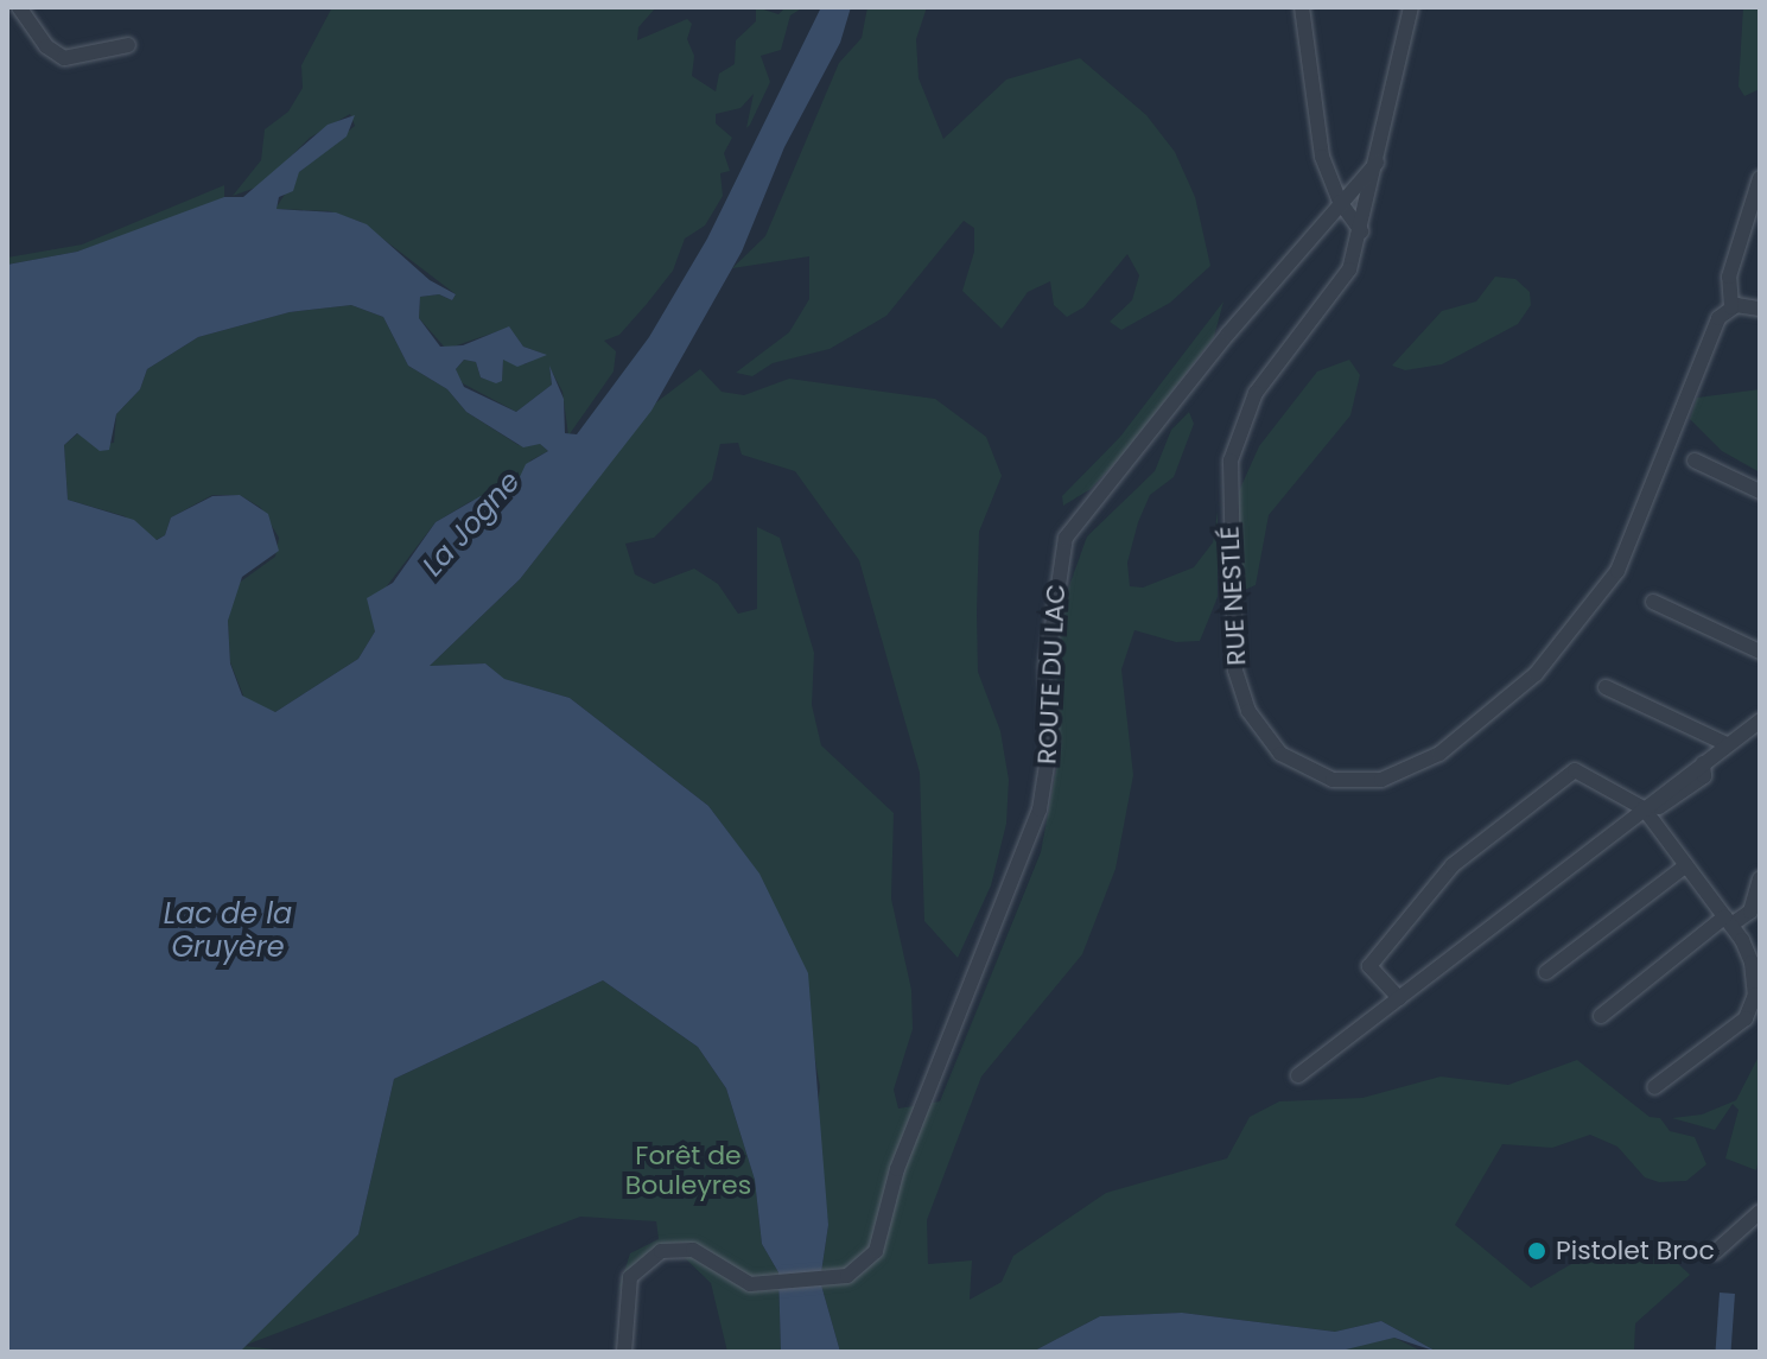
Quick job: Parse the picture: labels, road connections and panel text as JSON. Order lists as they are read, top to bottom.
{
  "streets": {
    "street": ["RUE NESTLÉ", "ROUTE DU LAC"]
  },
  "crossings": [
    ["RUE NESTLÉ", "ROUTE DU LAC"]
  ],
  "water": ["La Jogne", "Lac de la Gruyère"],
  "parks": ["Forêt de Bouleyres"],
  "places": ["Pistolet Broc"]
}
